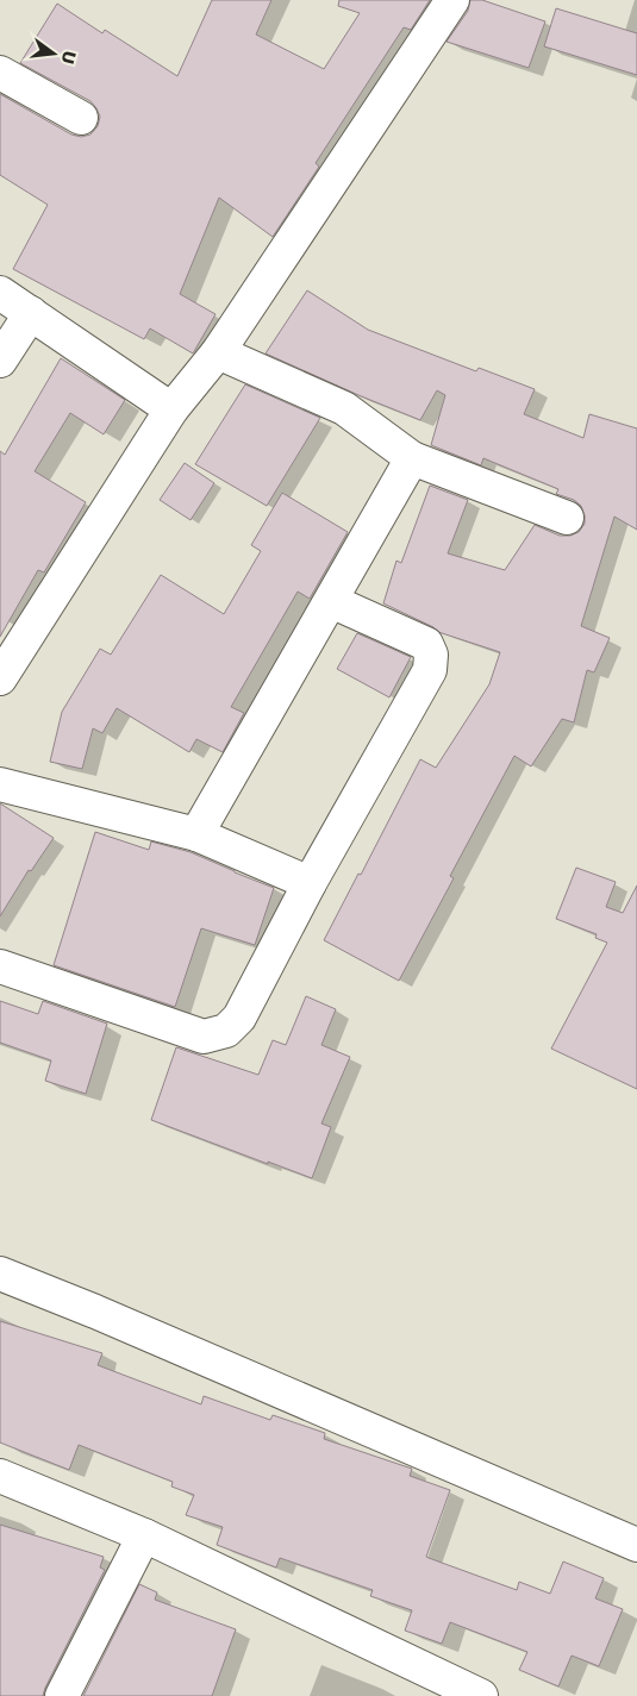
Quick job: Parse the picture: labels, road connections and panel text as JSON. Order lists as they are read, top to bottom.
{
  "north": "right"
}
